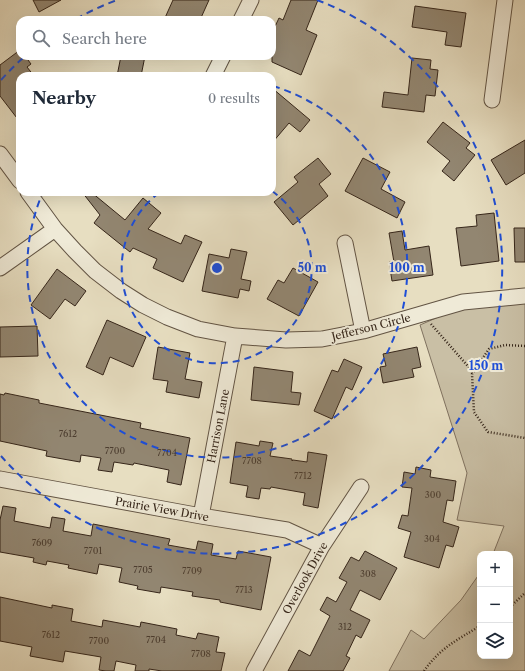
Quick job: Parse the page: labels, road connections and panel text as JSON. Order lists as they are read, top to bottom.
{
  "streets": {
    "street": [
      "Jefferson Circle",
      "Harrison Lane",
      "Prairie View Drive",
      "Overlook Drive"
    ]
  },
  "crossings": [
    ["Jefferson Circle", "Harrison Lane"],
    ["Harrison Lane", "Prairie View Drive"],
    ["Prairie View Drive", "Overlook Drive"]
  ],
  "house_numbers": [
    "7612",
    "7700",
    "7704",
    "7708",
    "7712",
    "300",
    "304",
    "7609",
    "7701",
    "7705",
    "7709",
    "308",
    "7713",
    "312",
    "7612",
    "7704",
    "7700",
    "7708"
  ],
  "page": {
    "search": "Search here",
    "heading": ["Nearby", "0 results"],
    "map_buttons": ["+", "−"]
  },
  "rings": ["50 m", "100 m", "150 m"]
}
